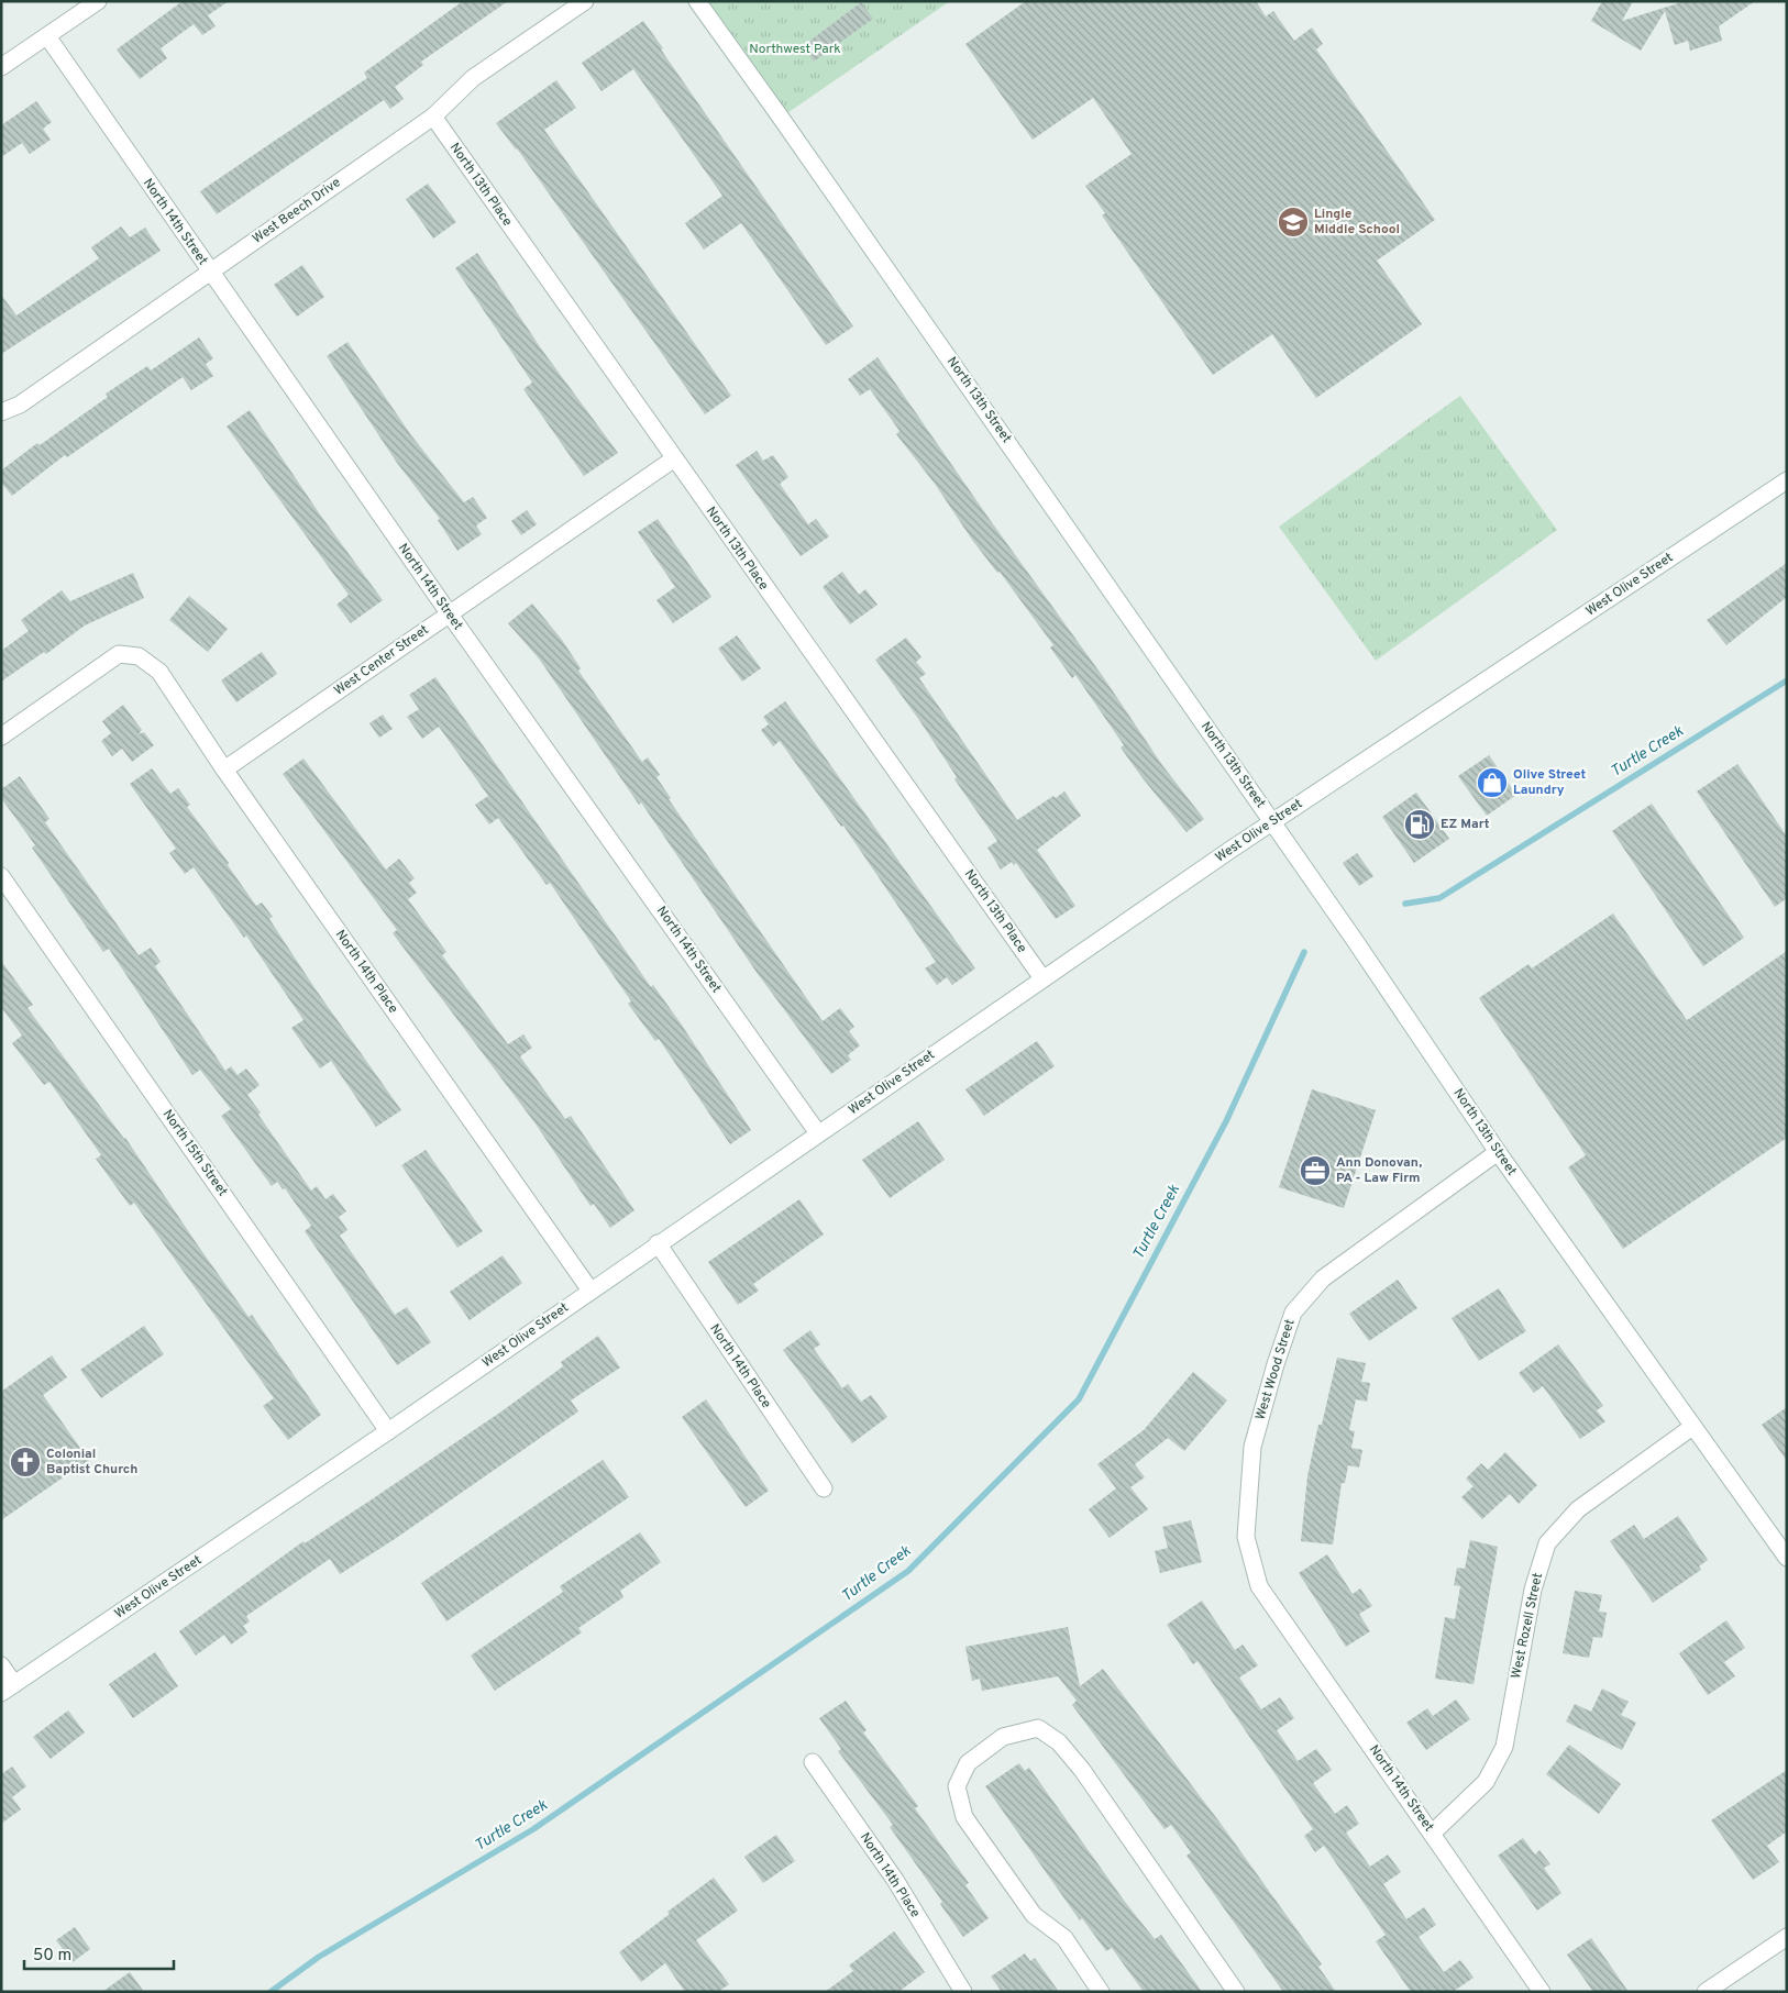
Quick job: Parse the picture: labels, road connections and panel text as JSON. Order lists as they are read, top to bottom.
{
  "streets": {
    "street": [
      "North 13th Place",
      "West Beech Drive",
      "North 14th Street",
      "North 13th Street",
      "West Olive Street",
      "West Center Street",
      "North 14th Place",
      "North 15th Street",
      "West Wood Street",
      "West Rozell Street"
    ]
  },
  "crossings": [
    ["North 13th Place", "West Beech Drive"],
    ["North 13th Place", "West Olive Street"],
    ["North 13th Place", "West Center Street"],
    ["West Beech Drive", "North 14th Street"],
    ["North 14th Street", "West Olive Street"],
    ["North 14th Street", "West Center Street"],
    ["North 14th Street", "West Wood Street"],
    ["North 14th Street", "West Rozell Street"],
    ["North 13th Street", "West Olive Street"],
    ["North 13th Street", "West Wood Street"],
    ["North 13th Street", "West Rozell Street"],
    ["West Olive Street", "North 14th Place"],
    ["West Olive Street", "North 15th Street"],
    ["West Center Street", "North 14th Place"]
  ],
  "water": ["Turtle Creek"],
  "parks": ["Northwest Park"],
  "places": {
    "school or university": ["Lingle Middle School"],
    "shop": ["Olive Street Laundry"],
    "fuel station": ["EZ Mart"],
    "office": ["Ann Donovan, PA - Law Firm"],
    "church": ["Colonial Baptist Church"]
  },
  "scale_bar": "50 m"
}
